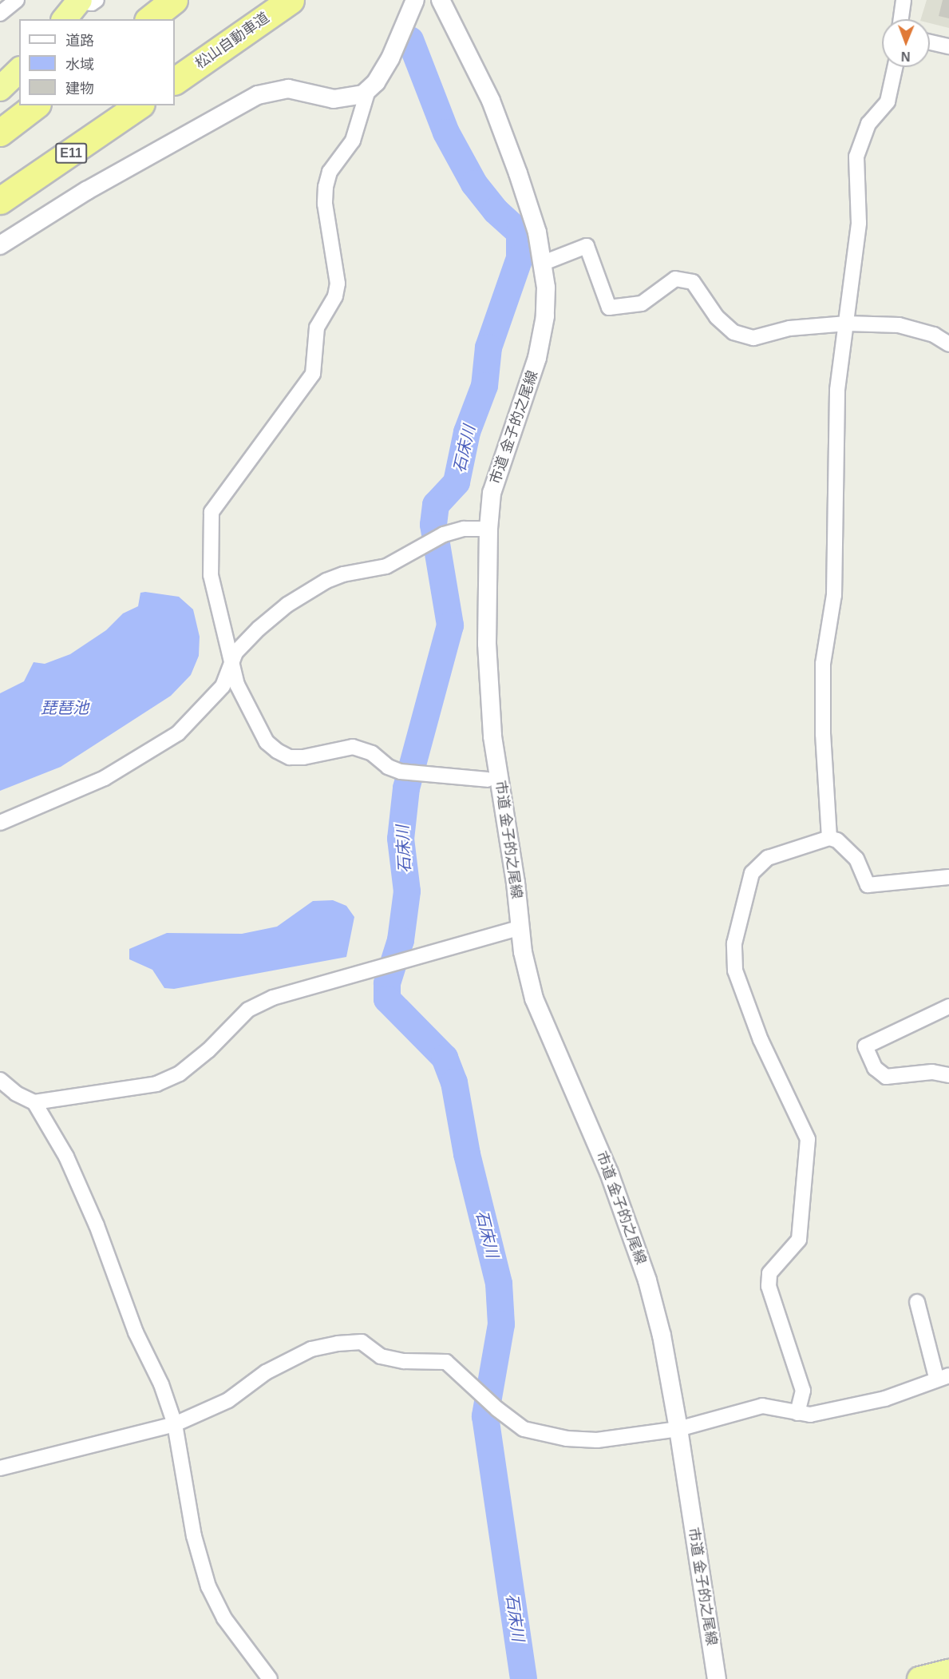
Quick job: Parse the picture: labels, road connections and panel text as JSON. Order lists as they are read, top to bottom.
{
  "streets": {
    "highway": ["松山自動車道", "E11"],
    "street": ["市道 金子的之尾線"]
  },
  "water": ["石床川", "琵琶池"],
  "legend": ["道路", "水域", "建物"],
  "north": "bottom"
}
